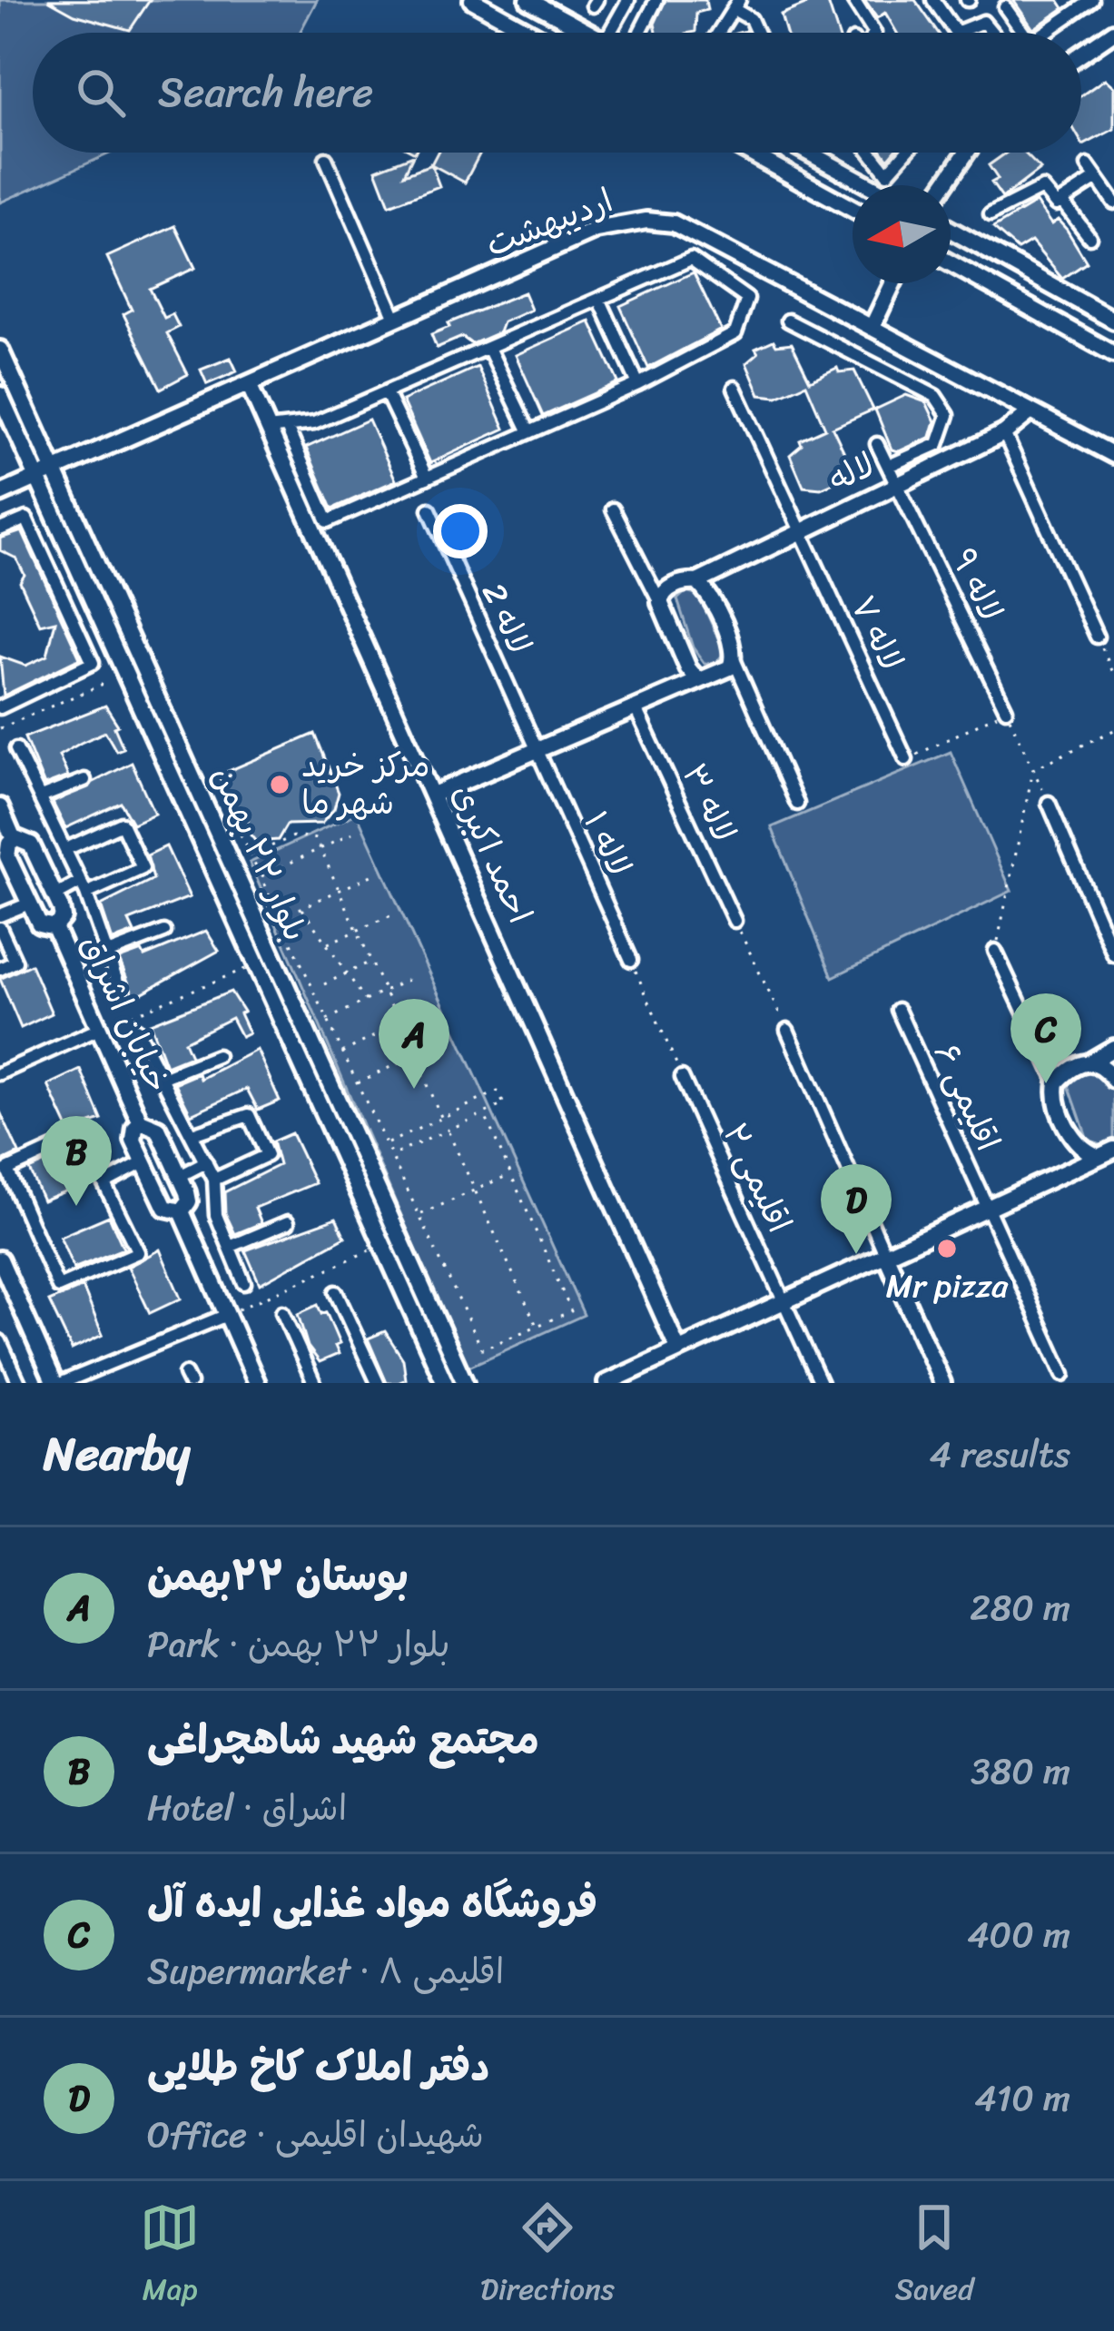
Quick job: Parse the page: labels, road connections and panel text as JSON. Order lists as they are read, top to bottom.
{
  "streets": {
    "street": [
      "اردیبهشت",
      "لاله",
      "لاله ۹",
      "لاله 2",
      "لاله ۷",
      "لاله ۳",
      "لاله ۱",
      "بلوار ۲۲ بهمن",
      "احمد اکبری",
      "خیابان اشراق",
      "اقلیمی ۶",
      "اقلیمی ۲"
    ]
  },
  "crossings": [
    ["اردیبهشت", "لاله"],
    ["اردیبهشت", "بلوار ۲۲ بهمن"],
    ["اردیبهشت", "احمد اکبری"],
    ["لاله", "لاله ۹"],
    ["لاله", "لاله ۷"],
    ["لاله 2", "لاله ۱"]
  ],
  "places": ["مرکز خرید شهر ما", "Mr pizza"],
  "north": "left",
  "page": {
    "search": "Search here",
    "pins": [
      "C",
      "A",
      "B",
      "D"
    ],
    "heading": ["Nearby", "4 results"],
    "list": [
      {
        "mark": "A",
        "name": "بوستان ۲۲بهمن",
        "note": "Park · بلوار ۲۲ بهمن",
        "value": "280 m"
      },
      {
        "mark": "B",
        "name": "مجتمع شهید شاهچراغی",
        "note": "Hotel · اشراق",
        "value": "380 m"
      },
      {
        "mark": "C",
        "name": "فروشگاه مواد غذایی ایده آل",
        "note": "Supermarket · اقلیمی ۸",
        "value": "400 m"
      },
      {
        "mark": "D",
        "name": "دفتر املاک کاخ طلایی",
        "note": "Office · شهیدان اقلیمی",
        "value": "410 m"
      }
    ],
    "nav": ["Map", "Directions", "Saved"]
  }
}
